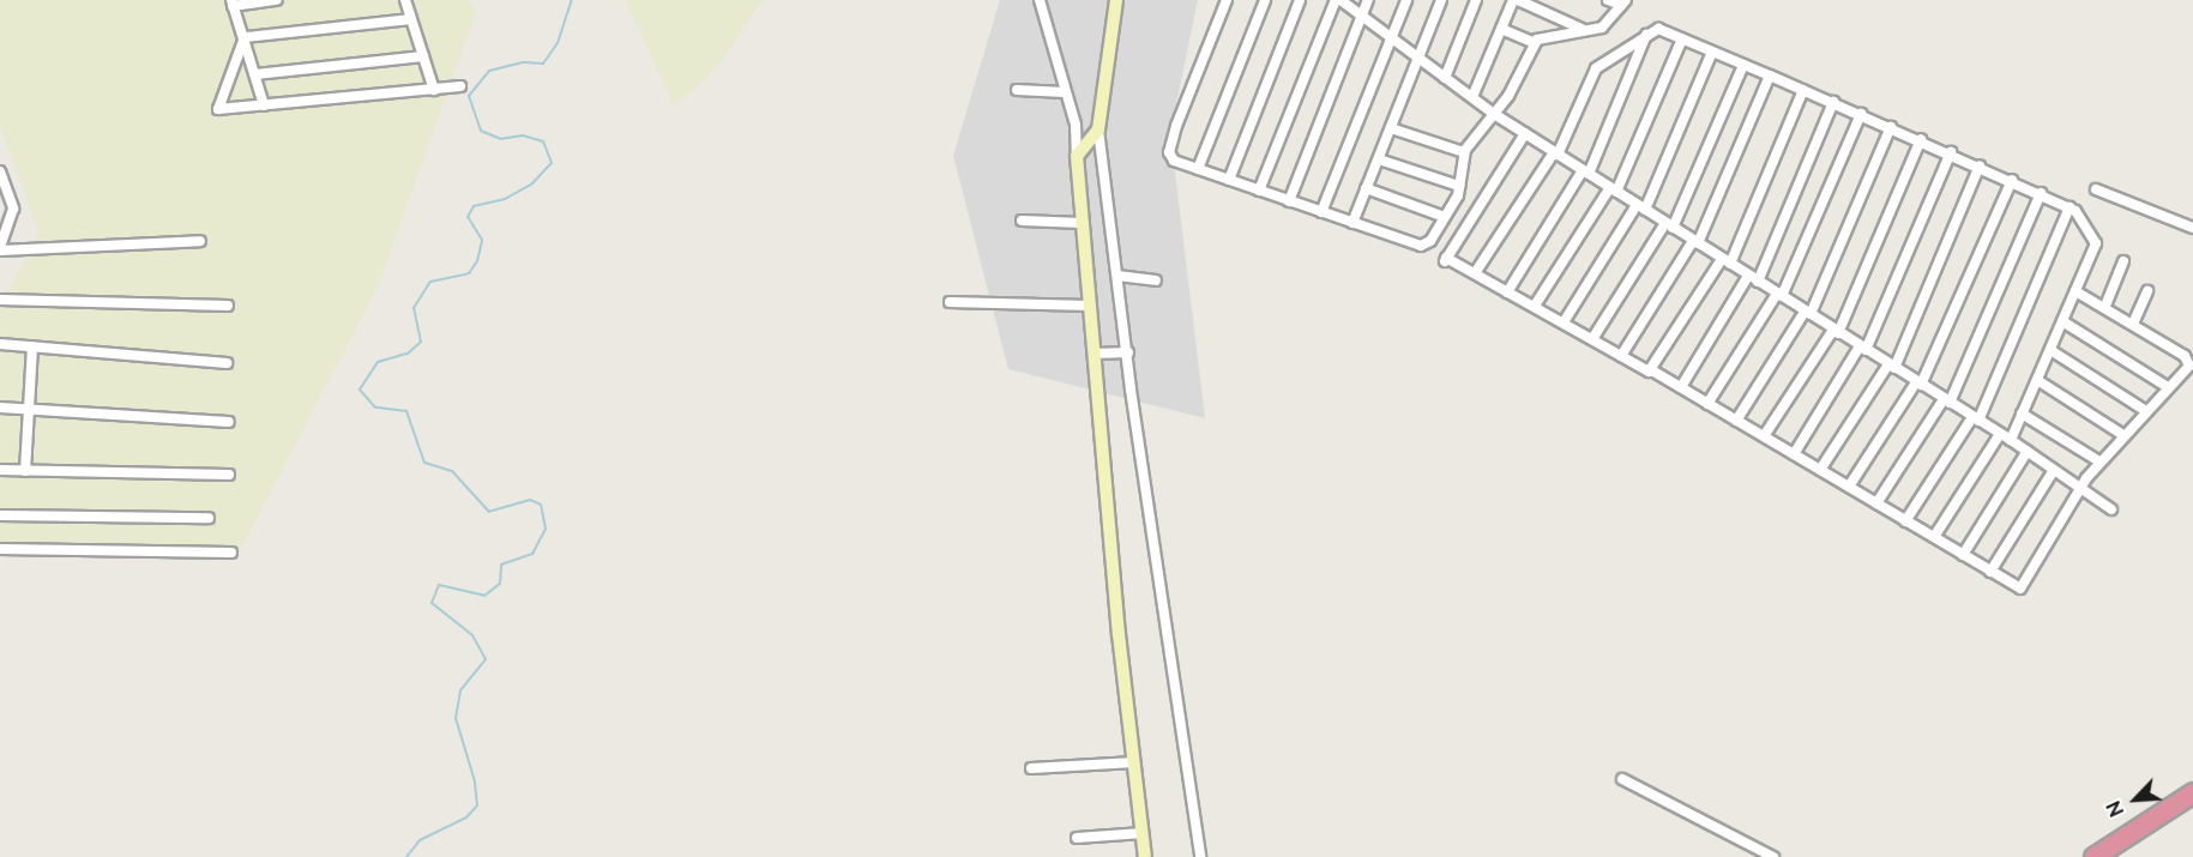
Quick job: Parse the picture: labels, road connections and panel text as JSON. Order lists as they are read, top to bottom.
{
  "north": "bottom left"
}
